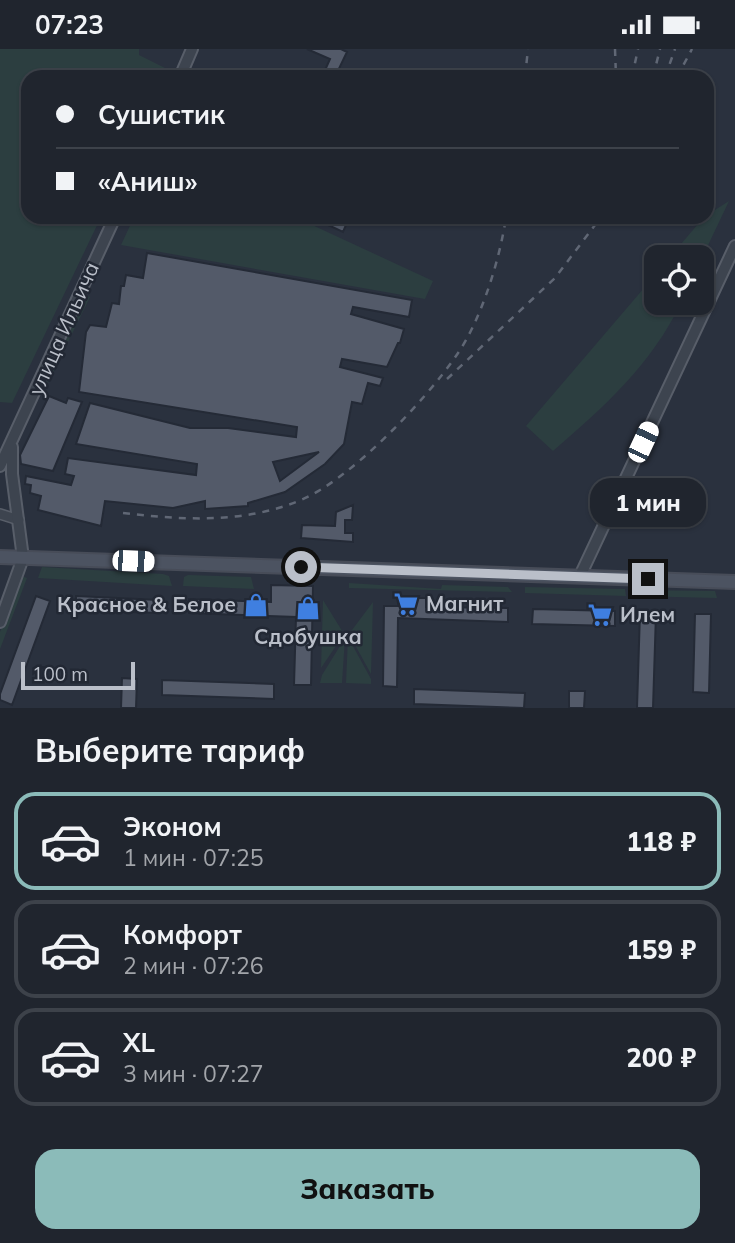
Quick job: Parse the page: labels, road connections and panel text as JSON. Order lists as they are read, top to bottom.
{
  "streets": {
    "street": ["улица Ильича"]
  },
  "places": {
    "supermarket": ["Магнит", "Илем"],
    "shop": ["Красное & Белое", "Сдобушка"]
  },
  "scale_bar": "100 m",
  "page": {
    "status": "07:23",
    "banner": ["Сушистик", "«Аниш»"],
    "bubble": "1 мин",
    "scale": "100 m",
    "heading": "Выберите тариф",
    "list": [
      {
        "name": "Эконом",
        "note": "1 мин · 07:25",
        "value": "118 ₽"
      },
      {
        "name": "Комфорт",
        "note": "2 мин · 07:26",
        "value": "159 ₽"
      },
      {
        "name": "XL",
        "note": "3 мин · 07:27",
        "value": "200 ₽"
      }
    ],
    "buttons": "Заказать"
  }
}
